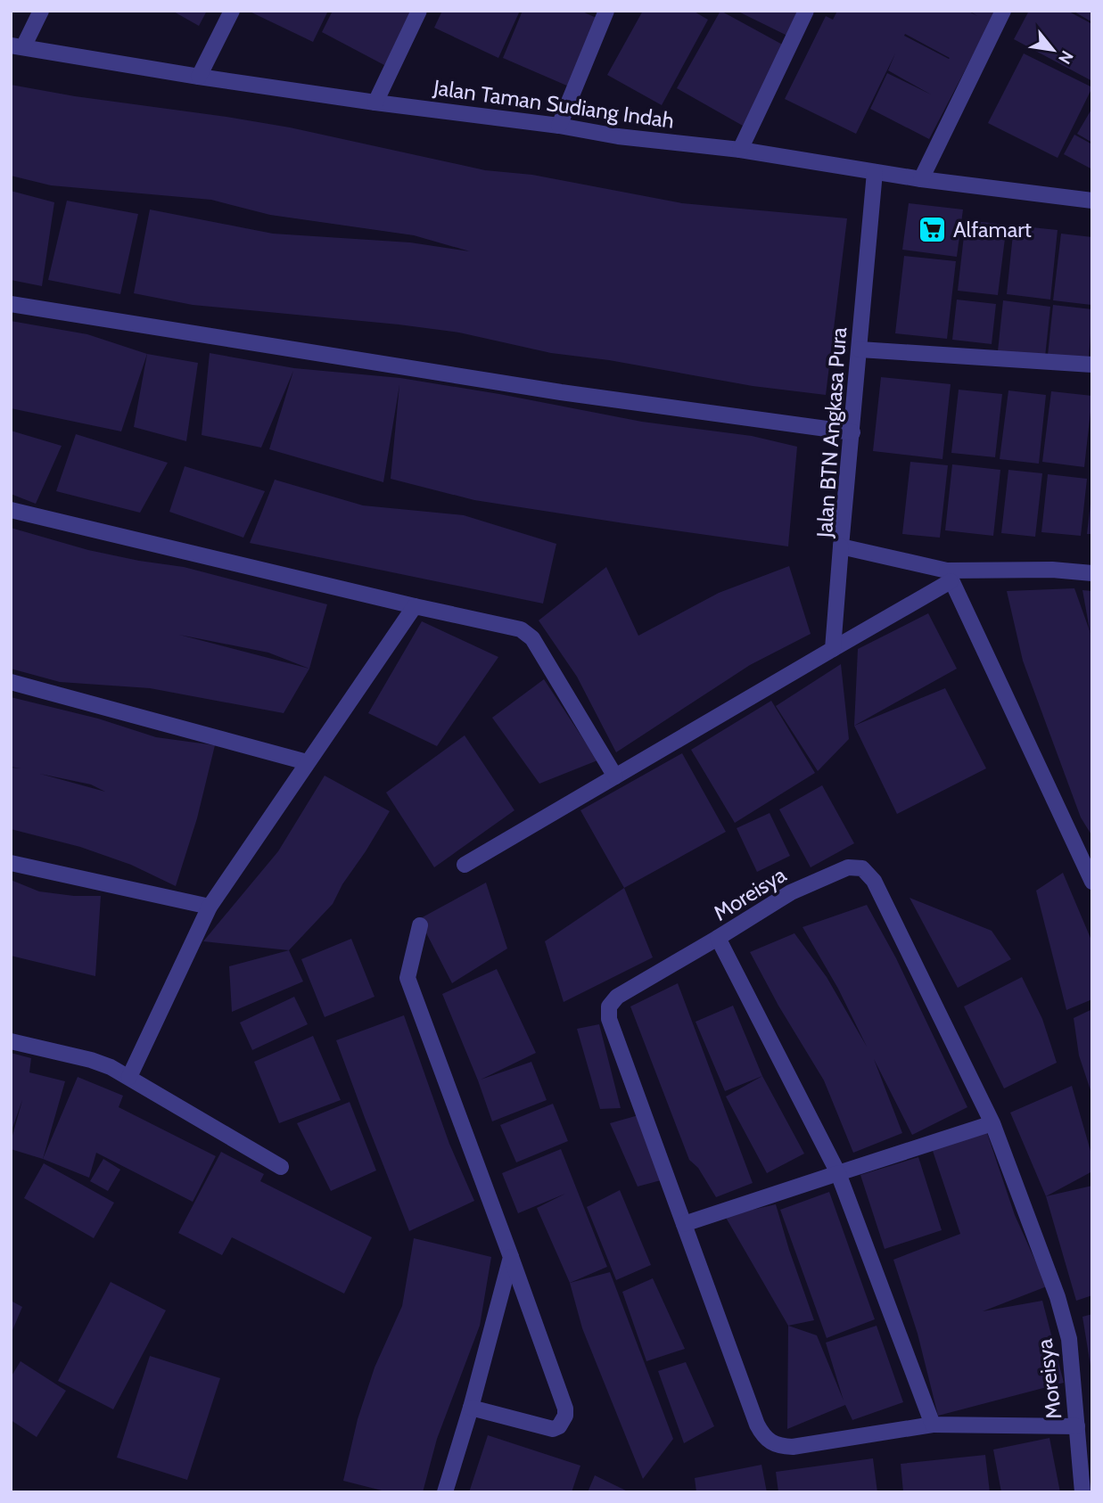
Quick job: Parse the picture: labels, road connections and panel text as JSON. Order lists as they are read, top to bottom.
{
  "streets": {
    "street": ["Jalan Taman Sudiang Indah", "Jalan BTN Angkasa Pura", "Moreisya"]
  },
  "crossings": [
    ["Jalan Taman Sudiang Indah", "Jalan BTN Angkasa Pura"]
  ],
  "places": {
    "supermarket": ["Alfamart"]
  },
  "north": "bottom right"
}
